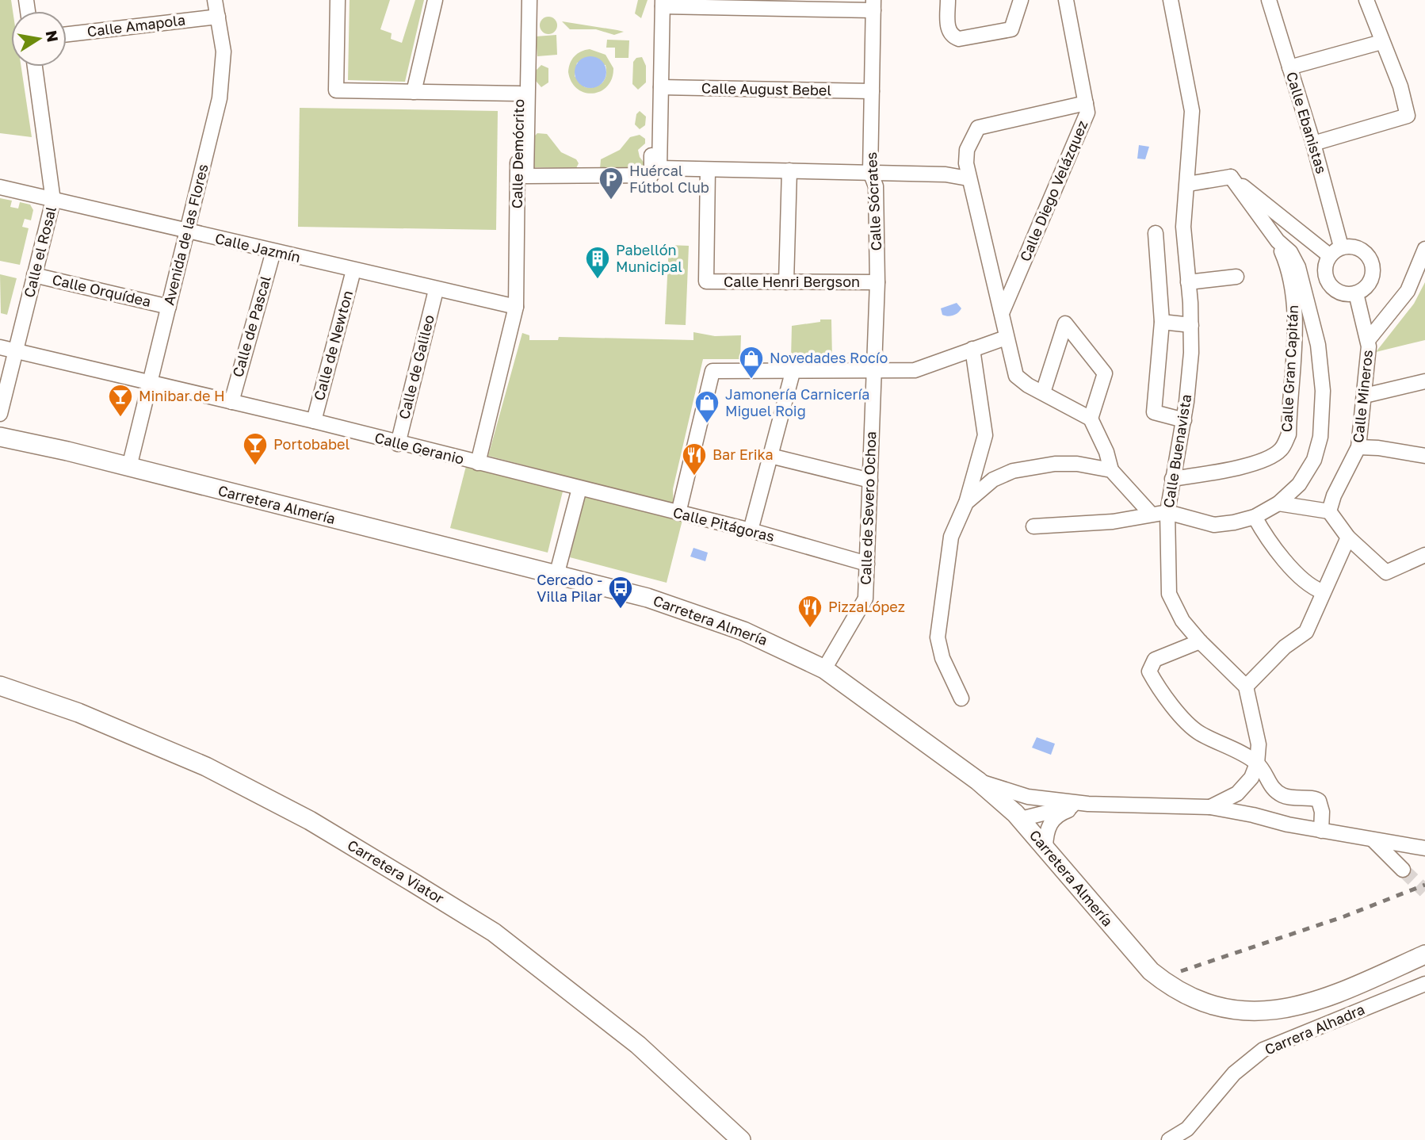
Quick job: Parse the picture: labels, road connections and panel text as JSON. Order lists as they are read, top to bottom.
{
  "streets": {
    "main road": ["Carretera Almería", "Carretera Viator"],
    "street": [
      "Calle Amapola",
      "Calle August Bebel",
      "Calle Ebanistas",
      "Calle Demócrito",
      "Calle Diego Velázquez",
      "Calle Sócrates",
      "Avenida de las Flores",
      "Calle Jazmín",
      "Calle el Rosal",
      "Calle Henri Bergson",
      "Calle Orquídea",
      "Calle de Pascal",
      "Calle de Newton",
      "Calle de Galileo",
      "Calle Gran Capitán",
      "Calle Mineros",
      "Calle Geranio",
      "Calle Buenavista",
      "Calle de Severo Ochoa",
      "Calle Pitágoras",
      "Carrera Alhadra"
    ]
  },
  "crossings": [
    ["Calle Amapola", "Avenida de las Flores"],
    ["Calle August Bebel", "Calle Sócrates"],
    ["Calle Ebanistas", "Calle Mineros"],
    ["Calle Demócrito", "Calle Jazmín"],
    ["Calle Demócrito", "Calle Geranio"],
    ["Calle Sócrates", "Calle Henri Bergson"],
    ["Calle Sócrates", "Calle de Severo Ochoa"],
    ["Avenida de las Flores", "Calle Jazmín"],
    ["Avenida de las Flores", "Calle Orquídea"],
    ["Avenida de las Flores", "Calle Geranio"],
    ["Avenida de las Flores", "Carretera Almería"],
    ["Calle Jazmín", "Calle el Rosal"],
    ["Calle Jazmín", "Calle de Pascal"],
    ["Calle Jazmín", "Calle de Newton"],
    ["Calle Jazmín", "Calle de Galileo"],
    ["Calle el Rosal", "Calle Orquídea"],
    ["Calle el Rosal", "Calle Geranio"],
    ["Calle de Pascal", "Calle Geranio"],
    ["Calle de Newton", "Calle Geranio"],
    ["Calle de Galileo", "Calle Geranio"],
    ["Calle Gran Capitán", "Calle Buenavista"],
    ["Calle Geranio", "Calle Pitágoras"],
    ["Carretera Almería", "Calle de Severo Ochoa"],
    ["Calle de Severo Ochoa", "Calle Pitágoras"]
  ],
  "places": {
    "parking": ["Huércal Fútbol Club"],
    "building": ["Pabellón Municipal"],
    "shop": ["Novedades Rocío", "Jamonería Carnicería Miguel Roig"],
    "bar": ["Minibar de H", "Portobabel"],
    "restaurant": ["Bar Erika", "PizzaLópez"],
    "bus stop": ["Cercado - Villa Pilar"]
  },
  "north": "right"
}
